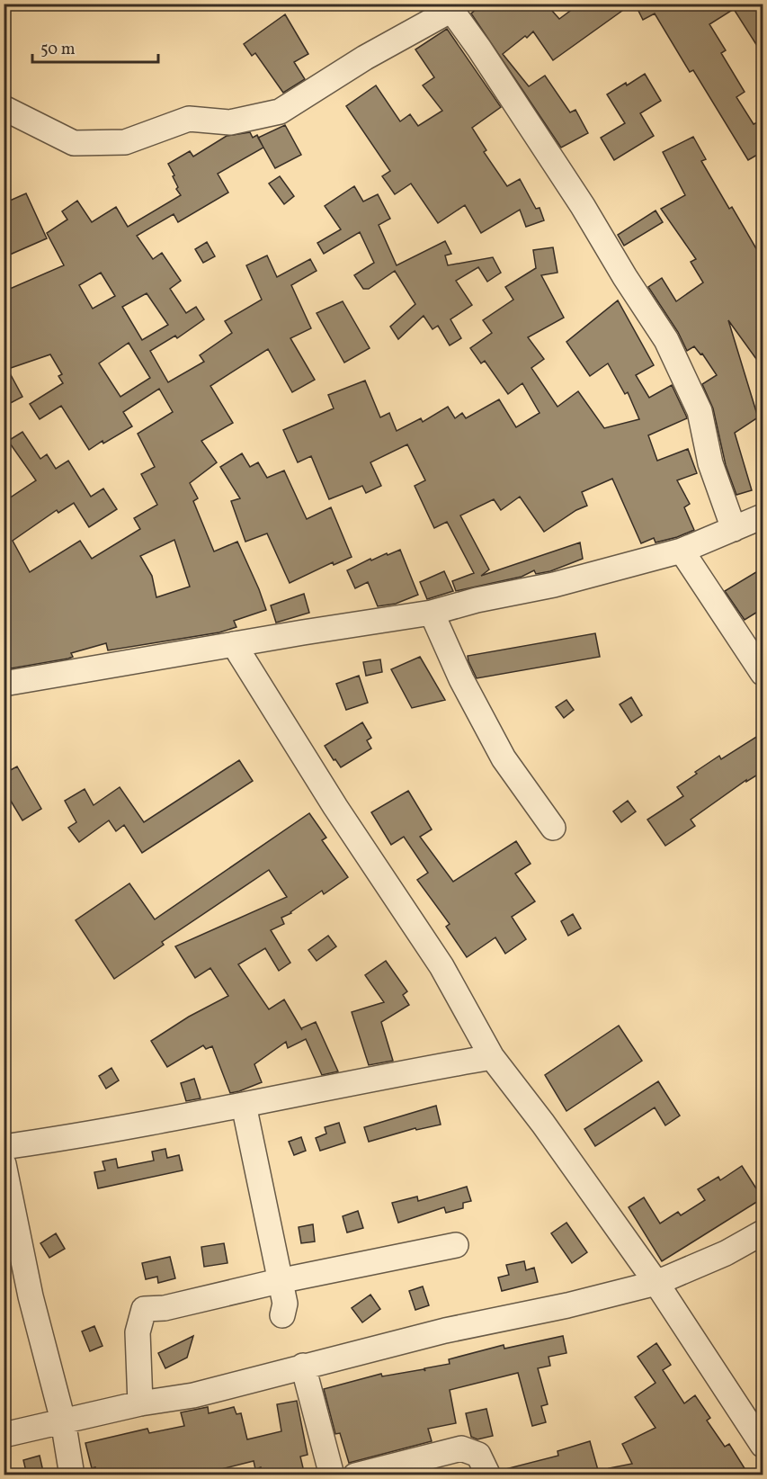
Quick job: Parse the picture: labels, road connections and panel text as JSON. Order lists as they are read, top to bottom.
{
  "scale_bar": "50 m"
}
